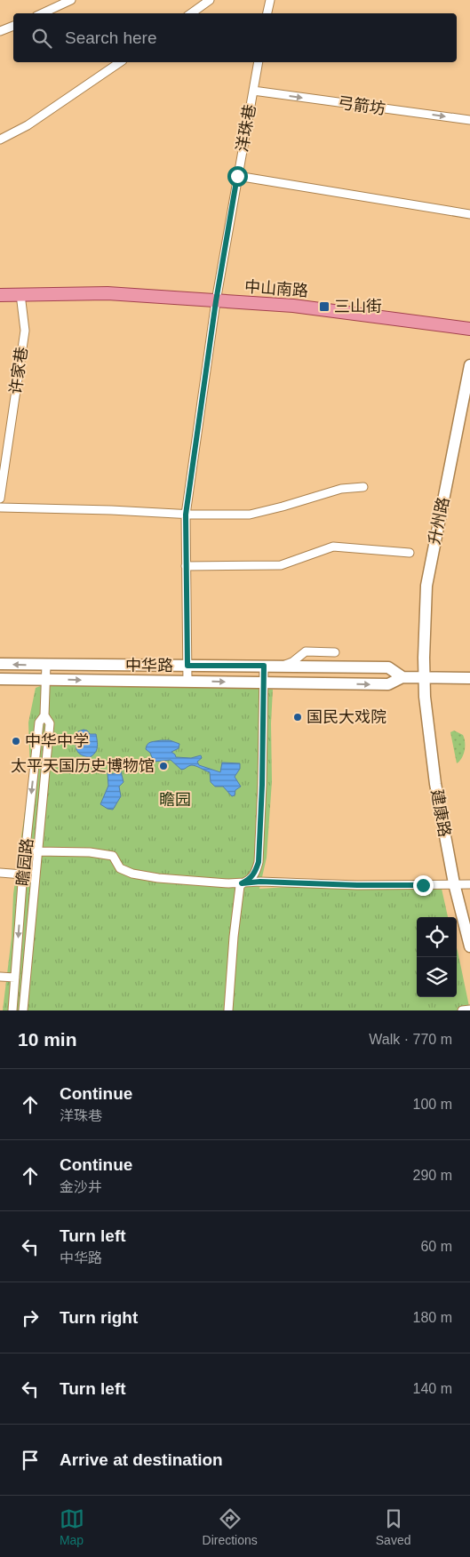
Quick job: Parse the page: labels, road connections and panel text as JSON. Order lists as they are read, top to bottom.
{
  "streets": {
    "main road": [
      "中山南路",
      "升州路",
      "中华路",
      "建康路"
    ],
    "street": [
      "弓箭坊",
      "洋珠巷",
      "许家巷",
      "瞻园路"
    ]
  },
  "crossings": [
    ["弓箭坊", "洋珠巷"],
    ["洋珠巷", "中山南路"],
    ["洋珠巷", "中华路"],
    ["中山南路", "许家巷"],
    ["升州路", "中华路"],
    ["升州路", "建康路"],
    ["中华路", "建康路"],
    ["中华路", "瞻园路"]
  ],
  "one_way": ["弓箭坊"],
  "parks": ["瞻园"],
  "places": {
    "transit": ["三山街"],
    "other": ["国民大戏院", "中华中学", "太平天国历史博物馆"]
  },
  "page": {
    "search": "Search here",
    "heading": ["10 min", "Walk · 770 m"],
    "list": [
      ["Continue", "洋珠巷", "100 m"],
      ["Continue", "金沙井", "290 m"],
      ["Turn left", "中华路", "60 m"],
      ["Turn right", "180 m"],
      ["Turn left", "140 m"],
      "Arrive at destination"
    ],
    "nav": ["Map", "Directions", "Saved"]
  }
}
